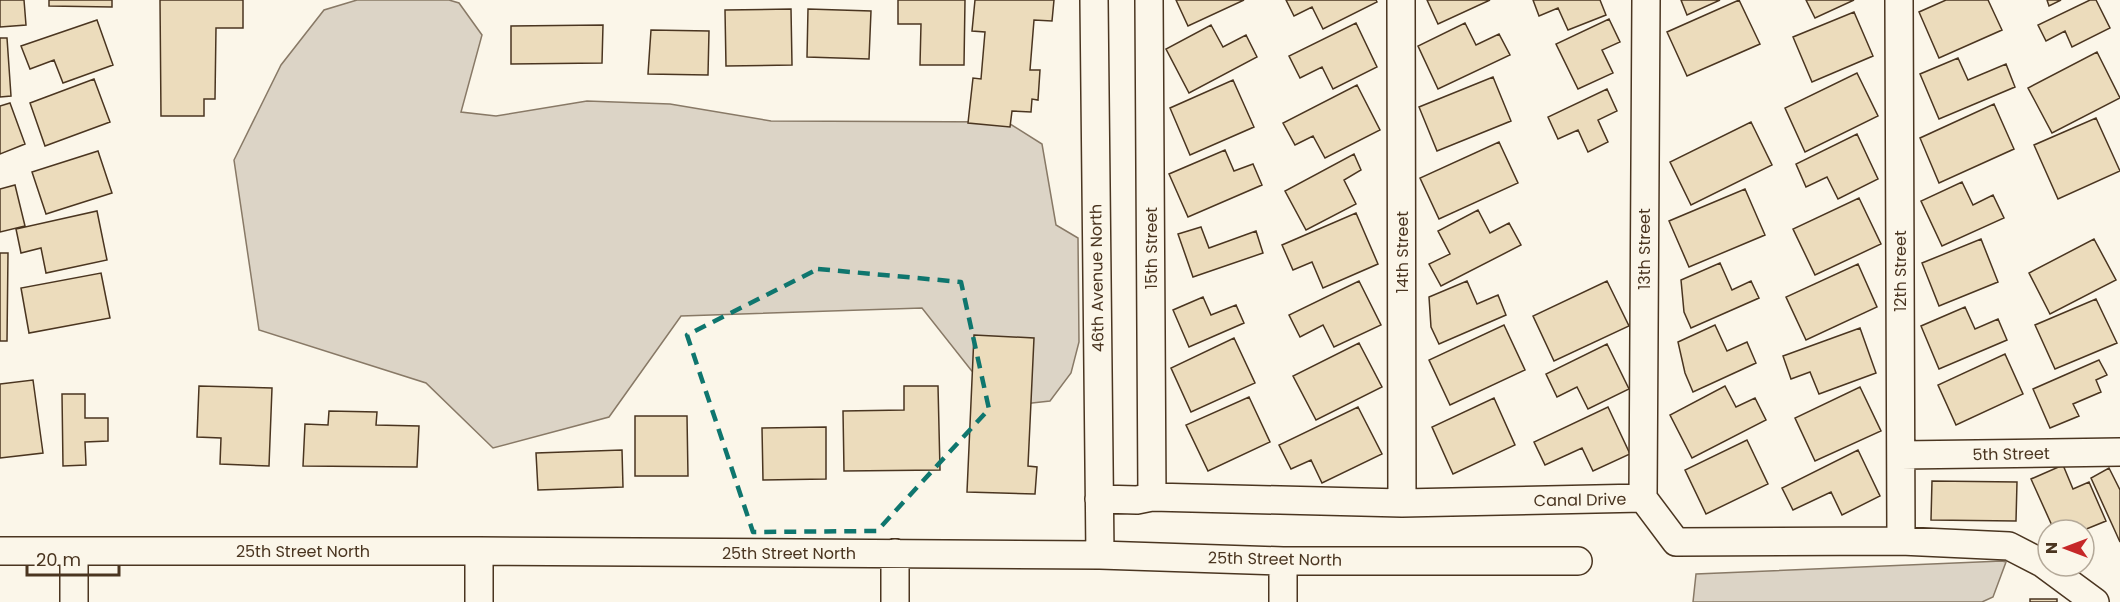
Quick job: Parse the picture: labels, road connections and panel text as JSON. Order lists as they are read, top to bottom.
{
  "streets": {
    "street": [
      "15th Street",
      "13th Street",
      "14th Street",
      "12th Street",
      "46th Avenue North",
      "5th Street",
      "Canal Drive",
      "25th Street North"
    ]
  },
  "crossings": [
    ["15th Street", "Canal Drive"],
    ["13th Street", "Canal Drive"],
    ["14th Street", "Canal Drive"],
    ["12th Street", "5th Street"],
    ["12th Street", "Canal Drive"],
    ["46th Avenue North", "Canal Drive"],
    ["46th Avenue North", "25th Street North"]
  ],
  "scale_bar": "20 m",
  "north": "left"
}
